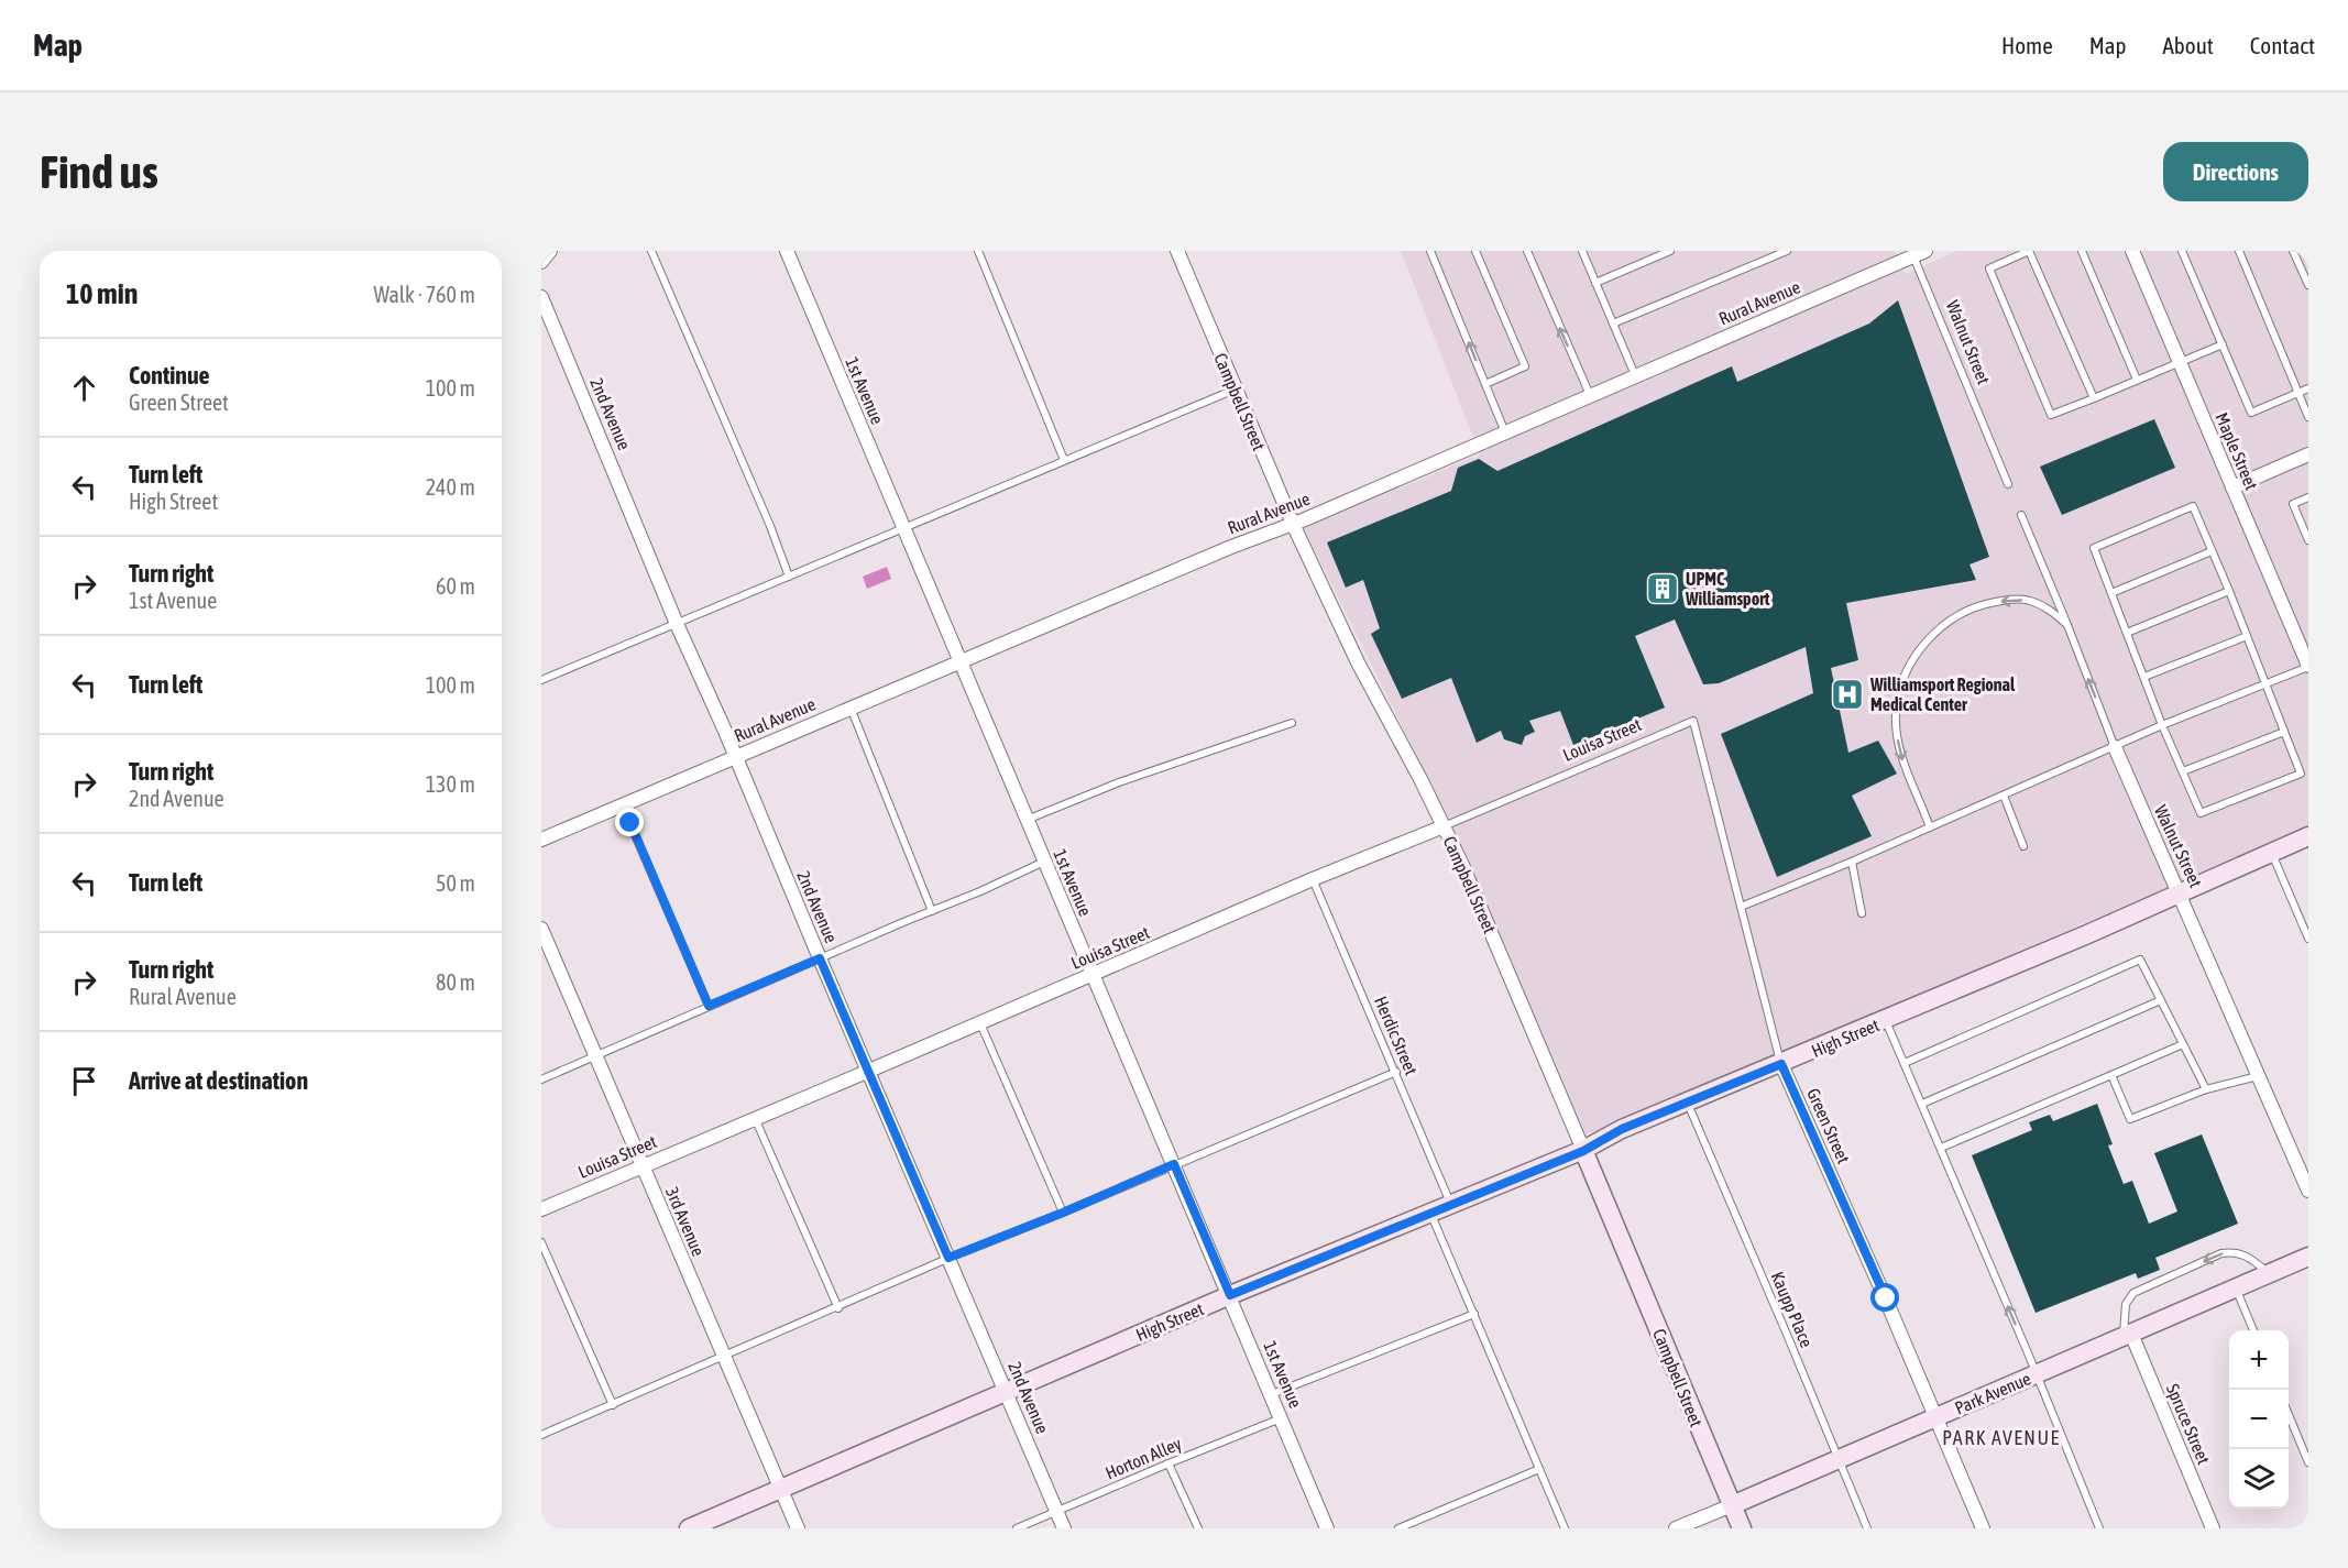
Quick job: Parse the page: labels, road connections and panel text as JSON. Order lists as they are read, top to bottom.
{
  "streets": {
    "main road": ["Campbell Street", "High Street", "Park Avenue"],
    "street": [
      "Rural Avenue",
      "Walnut Street",
      "1st Avenue",
      "2nd Avenue",
      "Maple Street",
      "Louisa Street",
      "Green Street",
      "3rd Avenue",
      "Spruce Street"
    ],
    "lane": ["Herdic Street", "Kaupp Place", "Horton Alley"]
  },
  "crossings": [
    ["Rural Avenue", "Walnut Street"],
    ["Rural Avenue", "1st Avenue"],
    ["Rural Avenue", "Campbell Street"],
    ["Rural Avenue", "2nd Avenue"],
    ["Walnut Street", "High Street"],
    ["1st Avenue", "Louisa Street"],
    ["1st Avenue", "High Street"],
    ["1st Avenue", "Horton Alley"],
    ["Campbell Street", "Louisa Street"],
    ["Campbell Street", "High Street"],
    ["Campbell Street", "Park Avenue"],
    ["2nd Avenue", "Louisa Street"],
    ["2nd Avenue", "High Street"],
    ["2nd Avenue", "Horton Alley"],
    ["Louisa Street", "Herdic Street"],
    ["Louisa Street", "Green Street"],
    ["Louisa Street", "3rd Avenue"],
    ["Herdic Street", "High Street"],
    ["High Street", "Green Street"],
    ["High Street", "3rd Avenue"],
    ["High Street", "Kaupp Place"],
    ["Green Street", "Park Avenue"],
    ["Kaupp Place", "Park Avenue"],
    ["Park Avenue", "Spruce Street"]
  ],
  "districts": ["PARK AVENUE"],
  "places": {
    "building": ["UPMC Williamsport"],
    "hospital": ["Williamsport Regional Medical Center"]
  },
  "page": {
    "header": "Map",
    "nav": [
      "Home",
      "Map",
      "About",
      "Contact"
    ],
    "buttons": "Directions",
    "title": "Find us",
    "heading": ["10 min", "Walk · 760 m"],
    "list": [
      ["Continue", "Green Street", "100 m"],
      ["Turn left", "High Street", "240 m"],
      ["Turn right", "1st Avenue", "60 m"],
      ["Turn left", "100 m"],
      ["Turn right", "2nd Avenue", "130 m"],
      ["Turn left", "50 m"],
      ["Turn right", "Rural Avenue", "80 m"],
      "Arrive at destination"
    ],
    "map_buttons": ["+", "−"]
  }
}
